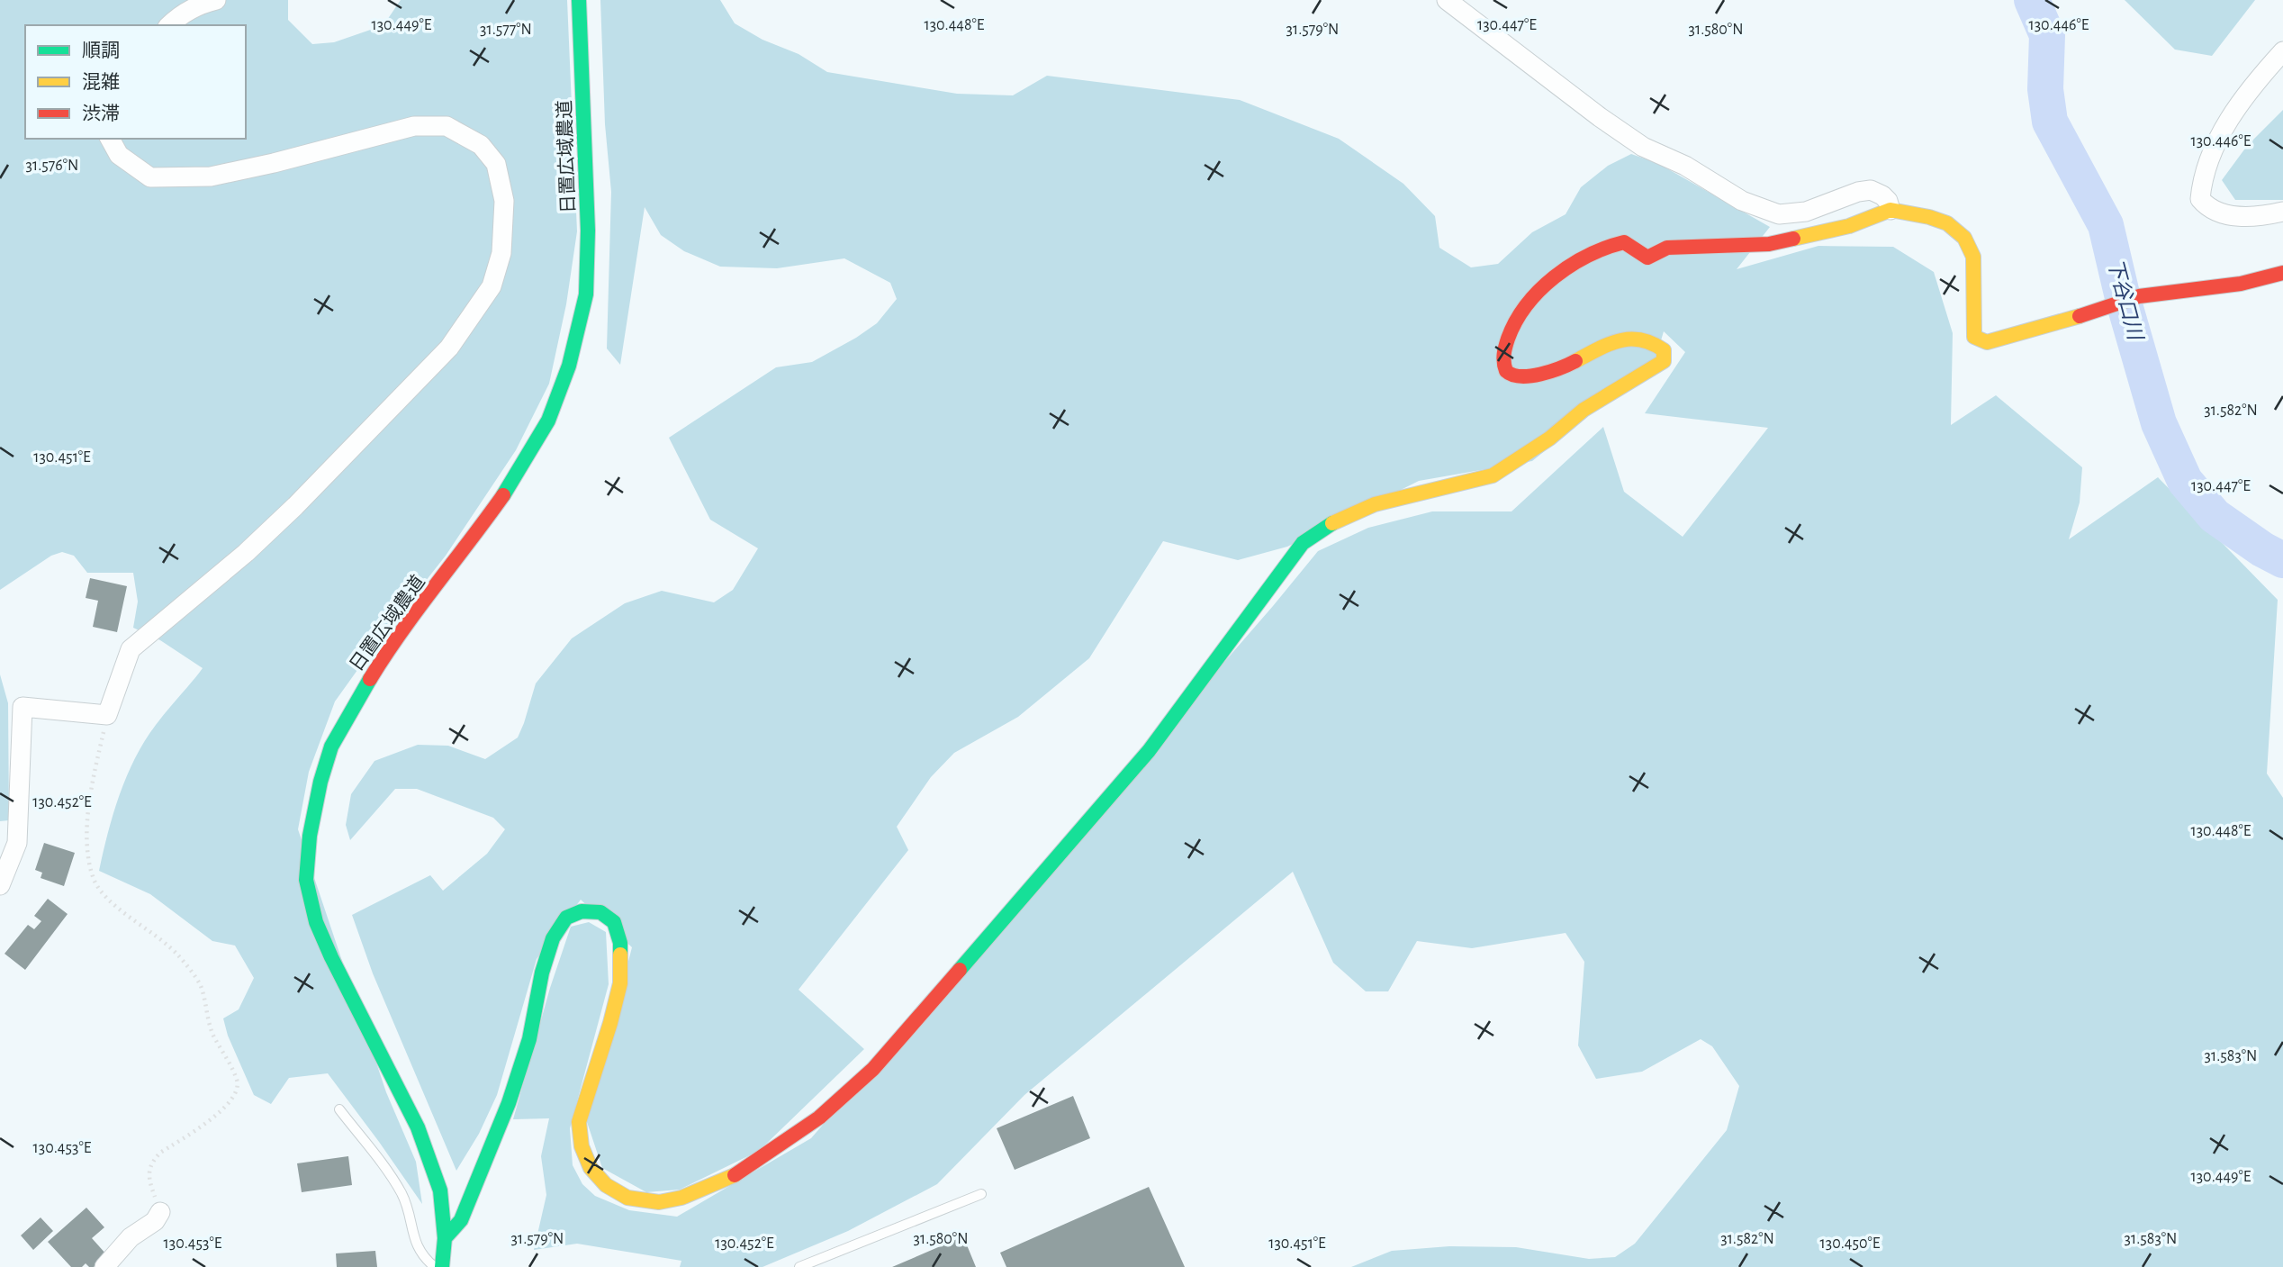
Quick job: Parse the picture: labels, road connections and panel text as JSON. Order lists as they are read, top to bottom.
{
  "streets": {
    "street": ["日置広域農道"]
  },
  "water": ["下谷口川"],
  "legend": ["順調", "混雑", "渋滞"],
  "coordinates": [
    "130.446°E",
    "130.448°E",
    "130.447°E",
    "130.449°E",
    "31.577°N",
    "31.579°N",
    "31.580°N",
    "31.576°N",
    "31.582°N",
    "130.451°E",
    "130.452°E",
    "31.583°N",
    "130.453°E",
    "130.450°E"
  ]
}
